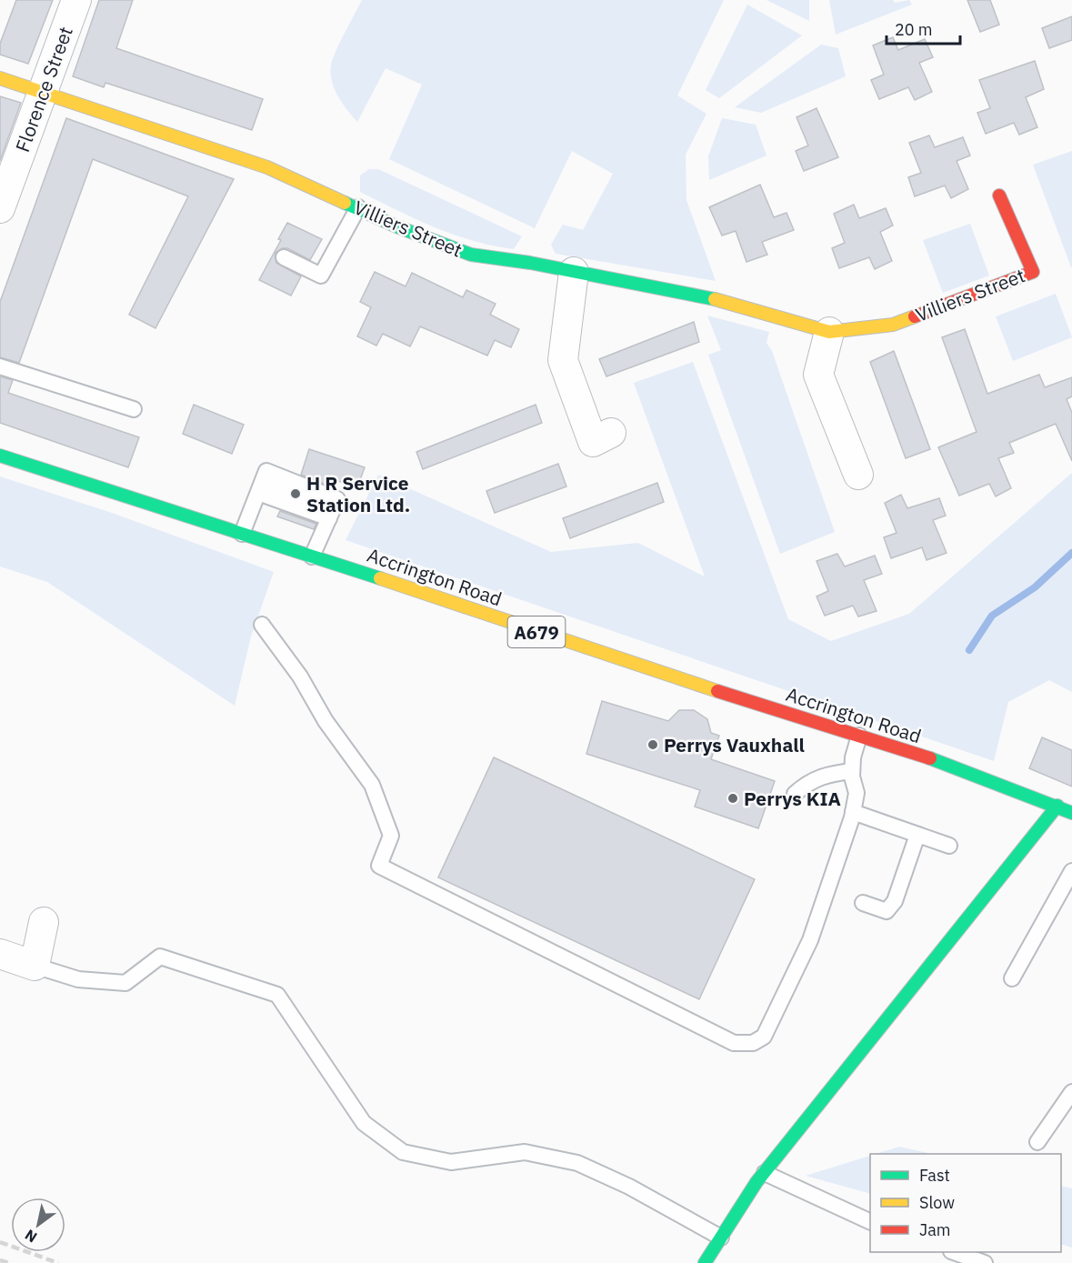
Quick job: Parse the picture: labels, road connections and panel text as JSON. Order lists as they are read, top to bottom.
{
  "streets": {
    "street": [
      "Florence Street",
      "Villiers Street",
      "Accrington Road",
      "A679"
    ]
  },
  "crossings": [
    ["Florence Street", "Villiers Street"]
  ],
  "places": ["H R Service Station Ltd.", "Perrys Vauxhall", "Perrys KIA"],
  "legend": ["Fast", "Slow", "Jam"],
  "scale_bar": "20 m",
  "north": "bottom left"
}
